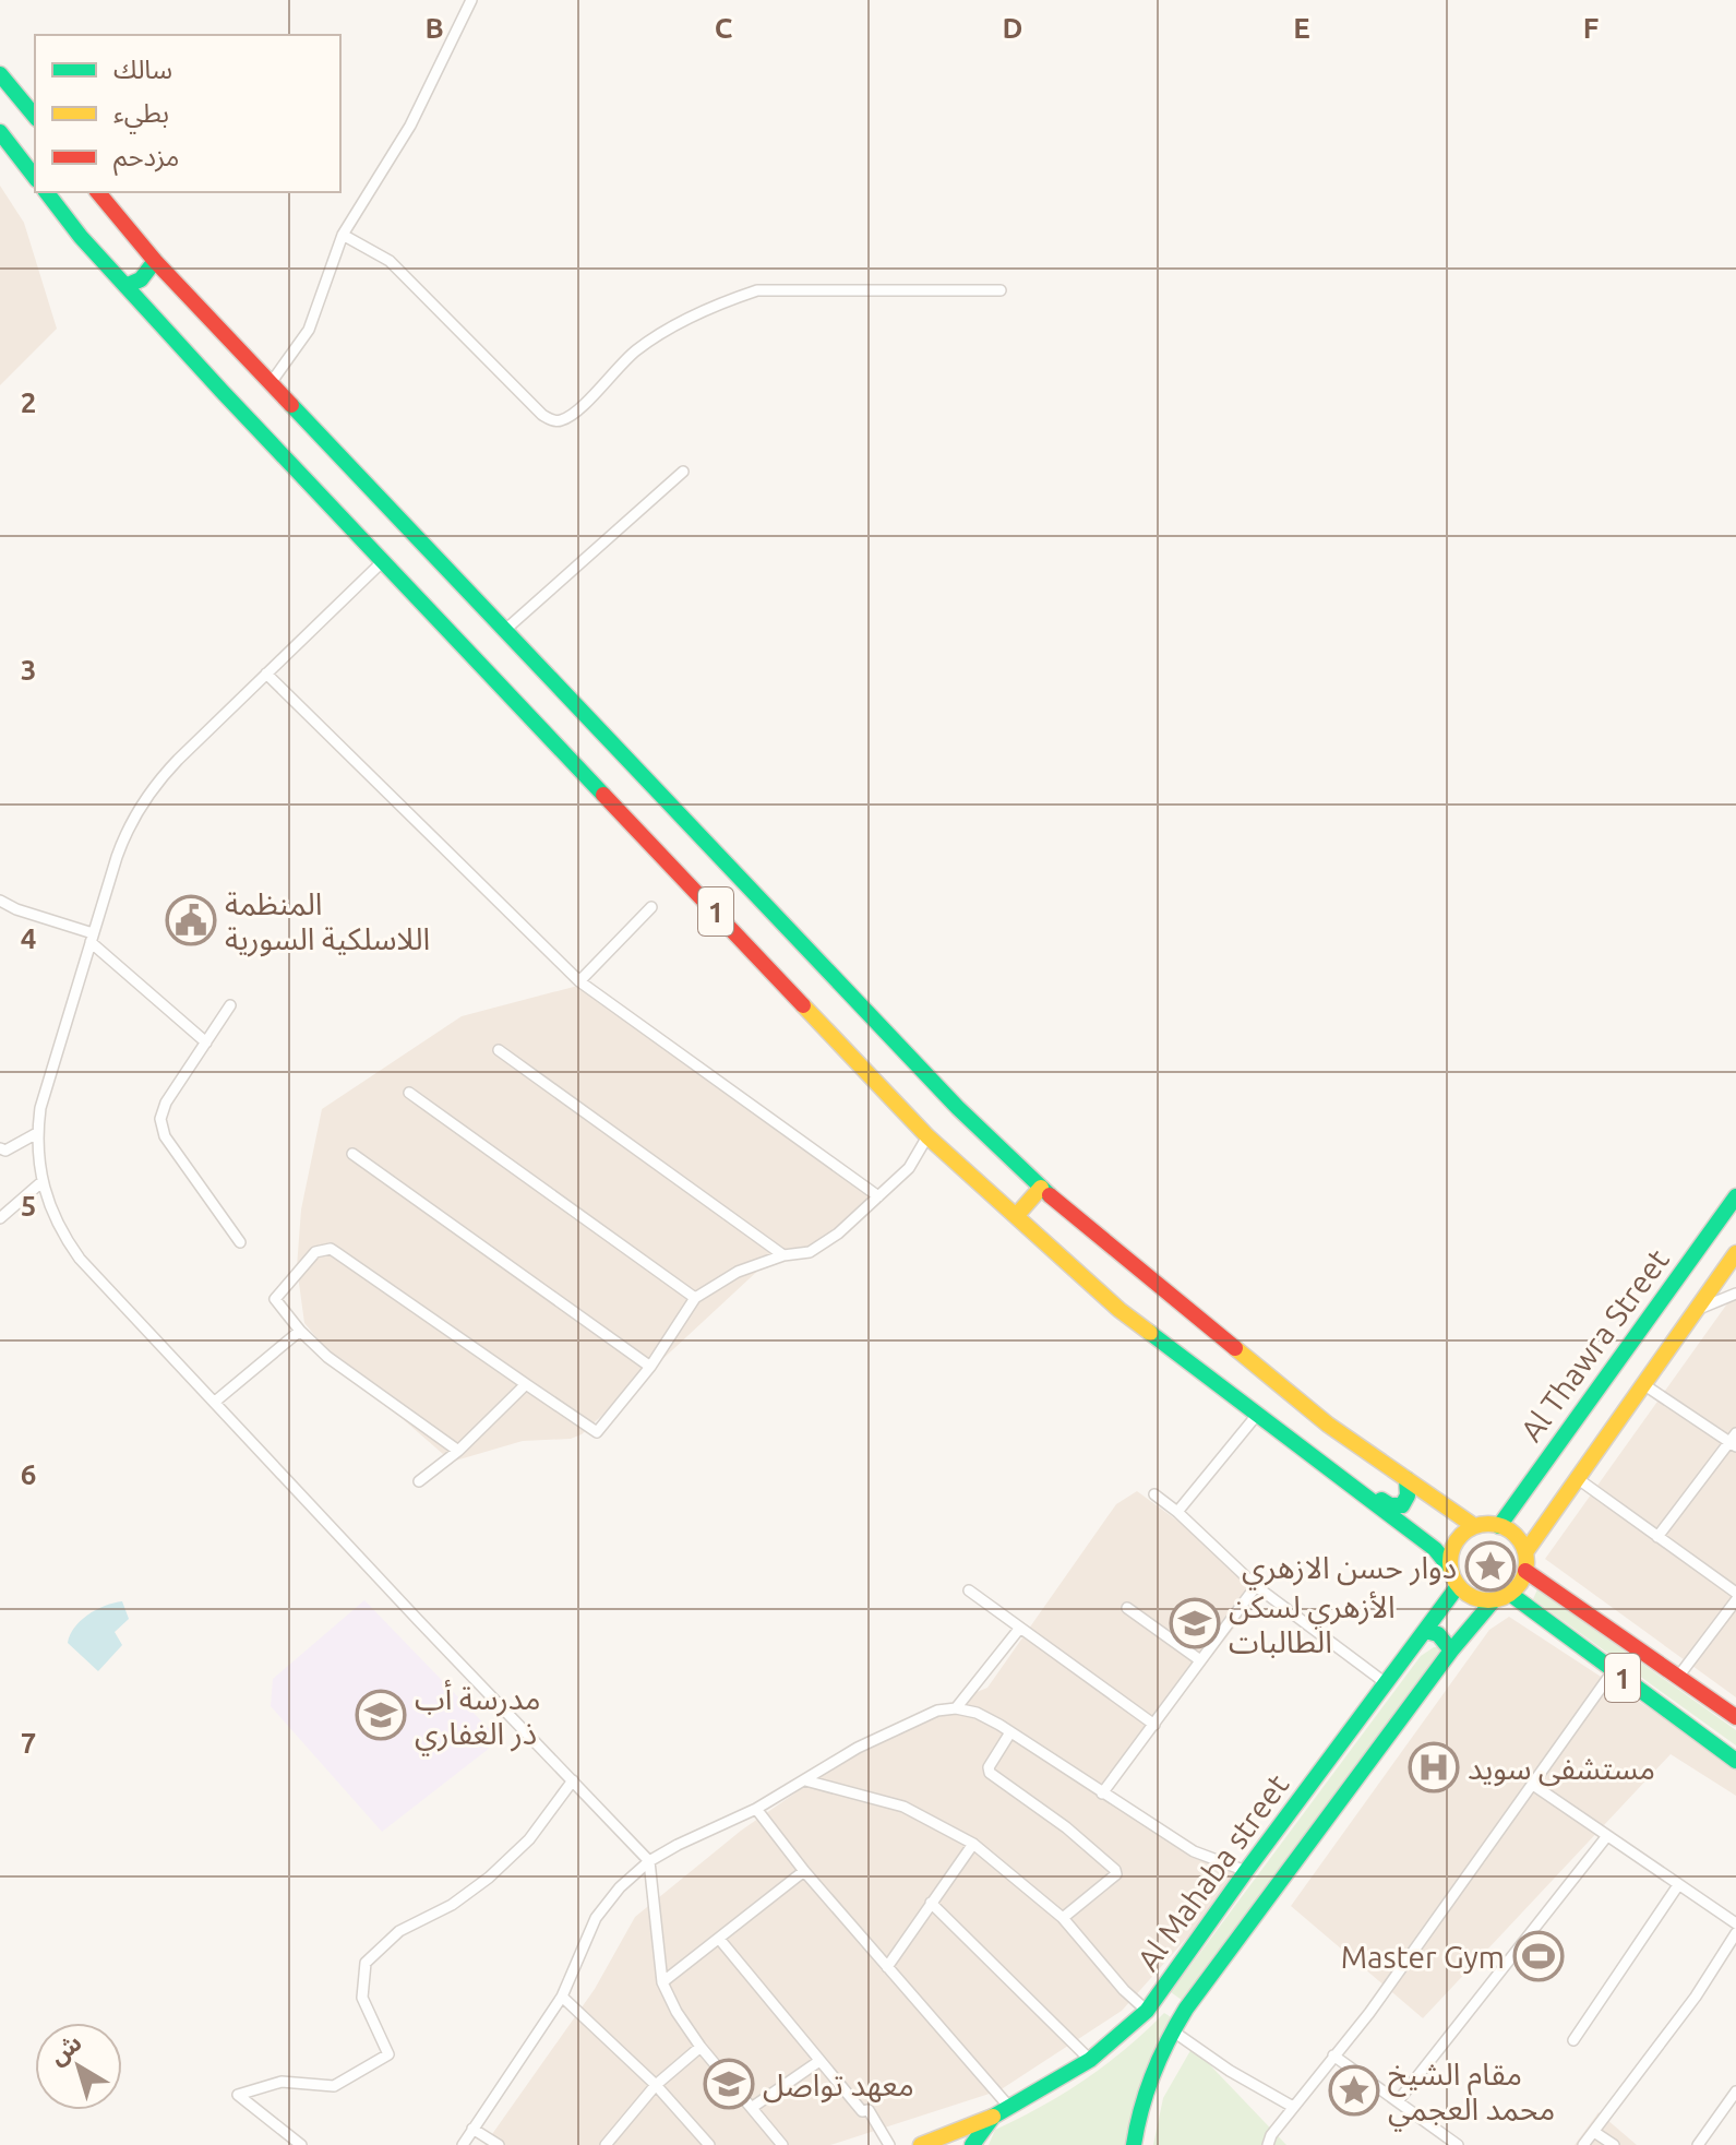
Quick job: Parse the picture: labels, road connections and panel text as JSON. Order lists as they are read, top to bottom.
{
  "streets": {
    "main road": ["1", "Al Thawra Street", "Al Mahaba street"]
  },
  "crossings": [
    ["1", "Al Thawra Street"],
    ["1", "Al Mahaba street"],
    ["Al Thawra Street", "Al Mahaba street"]
  ],
  "places": {
    "public building": ["المنظمة اللاسلكية السورية"],
    "place": ["دوار حسن الازهري", "مقام الشيخ محمد العجمي"],
    "school or university": ["الأزهري لسكن الطالبات", "مدرسة أب ذر الغفاري", "معهد تواصل"],
    "hospital": ["مستشفى سويد"],
    "sports": ["Master Gym"]
  },
  "legend": ["سالك", "بطيء", "مزدحم"],
  "north": "top left",
  "grid": {
    "columns": [
      "B",
      "C",
      "D",
      "E",
      "F"
    ],
    "rows": [
      "2",
      "3",
      "4",
      "5",
      "6",
      "7"
    ]
  }
}
